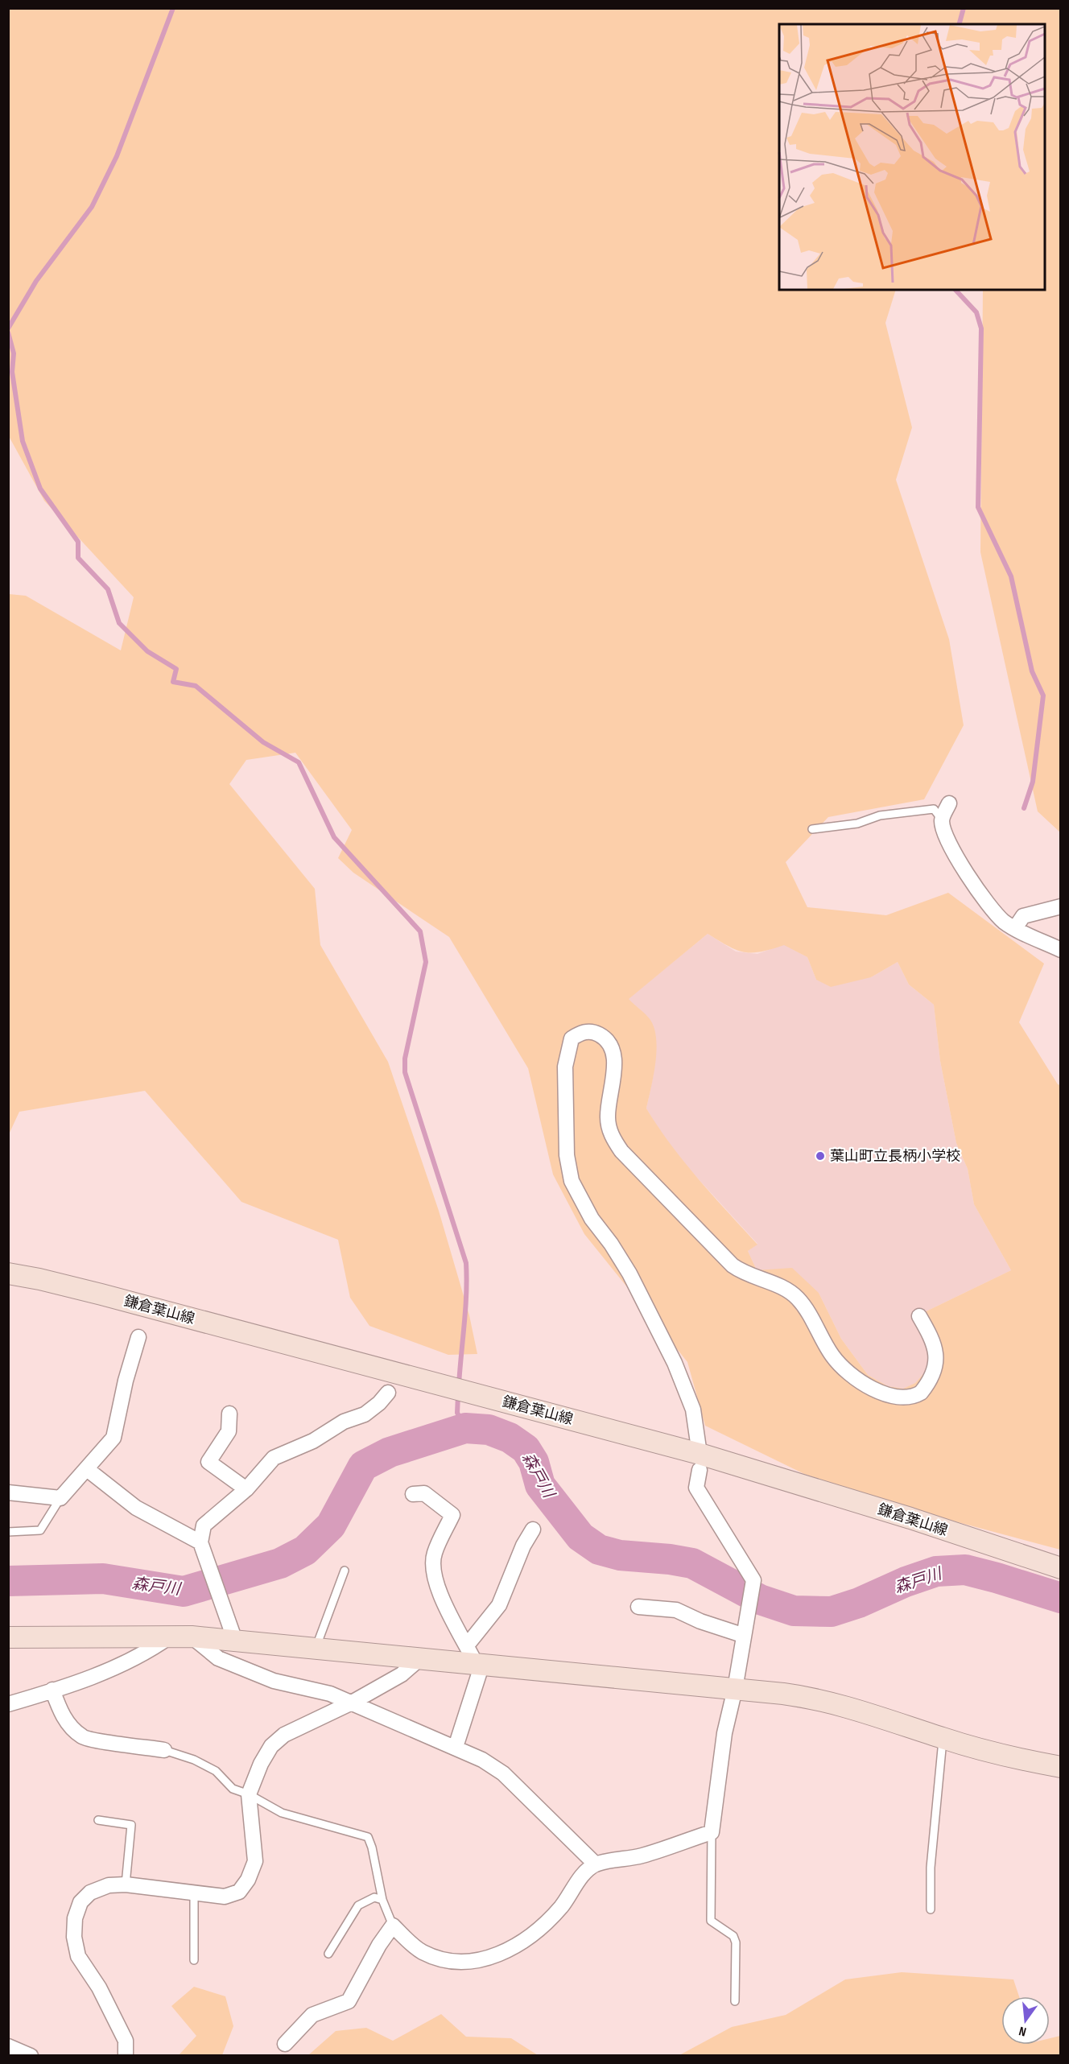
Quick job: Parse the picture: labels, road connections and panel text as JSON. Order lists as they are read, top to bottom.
{
  "streets": {
    "main road": ["鎌倉葉山線"]
  },
  "water": ["森戸川"],
  "places": ["葉山町立長柄小学校"],
  "north": "bottom"
}
